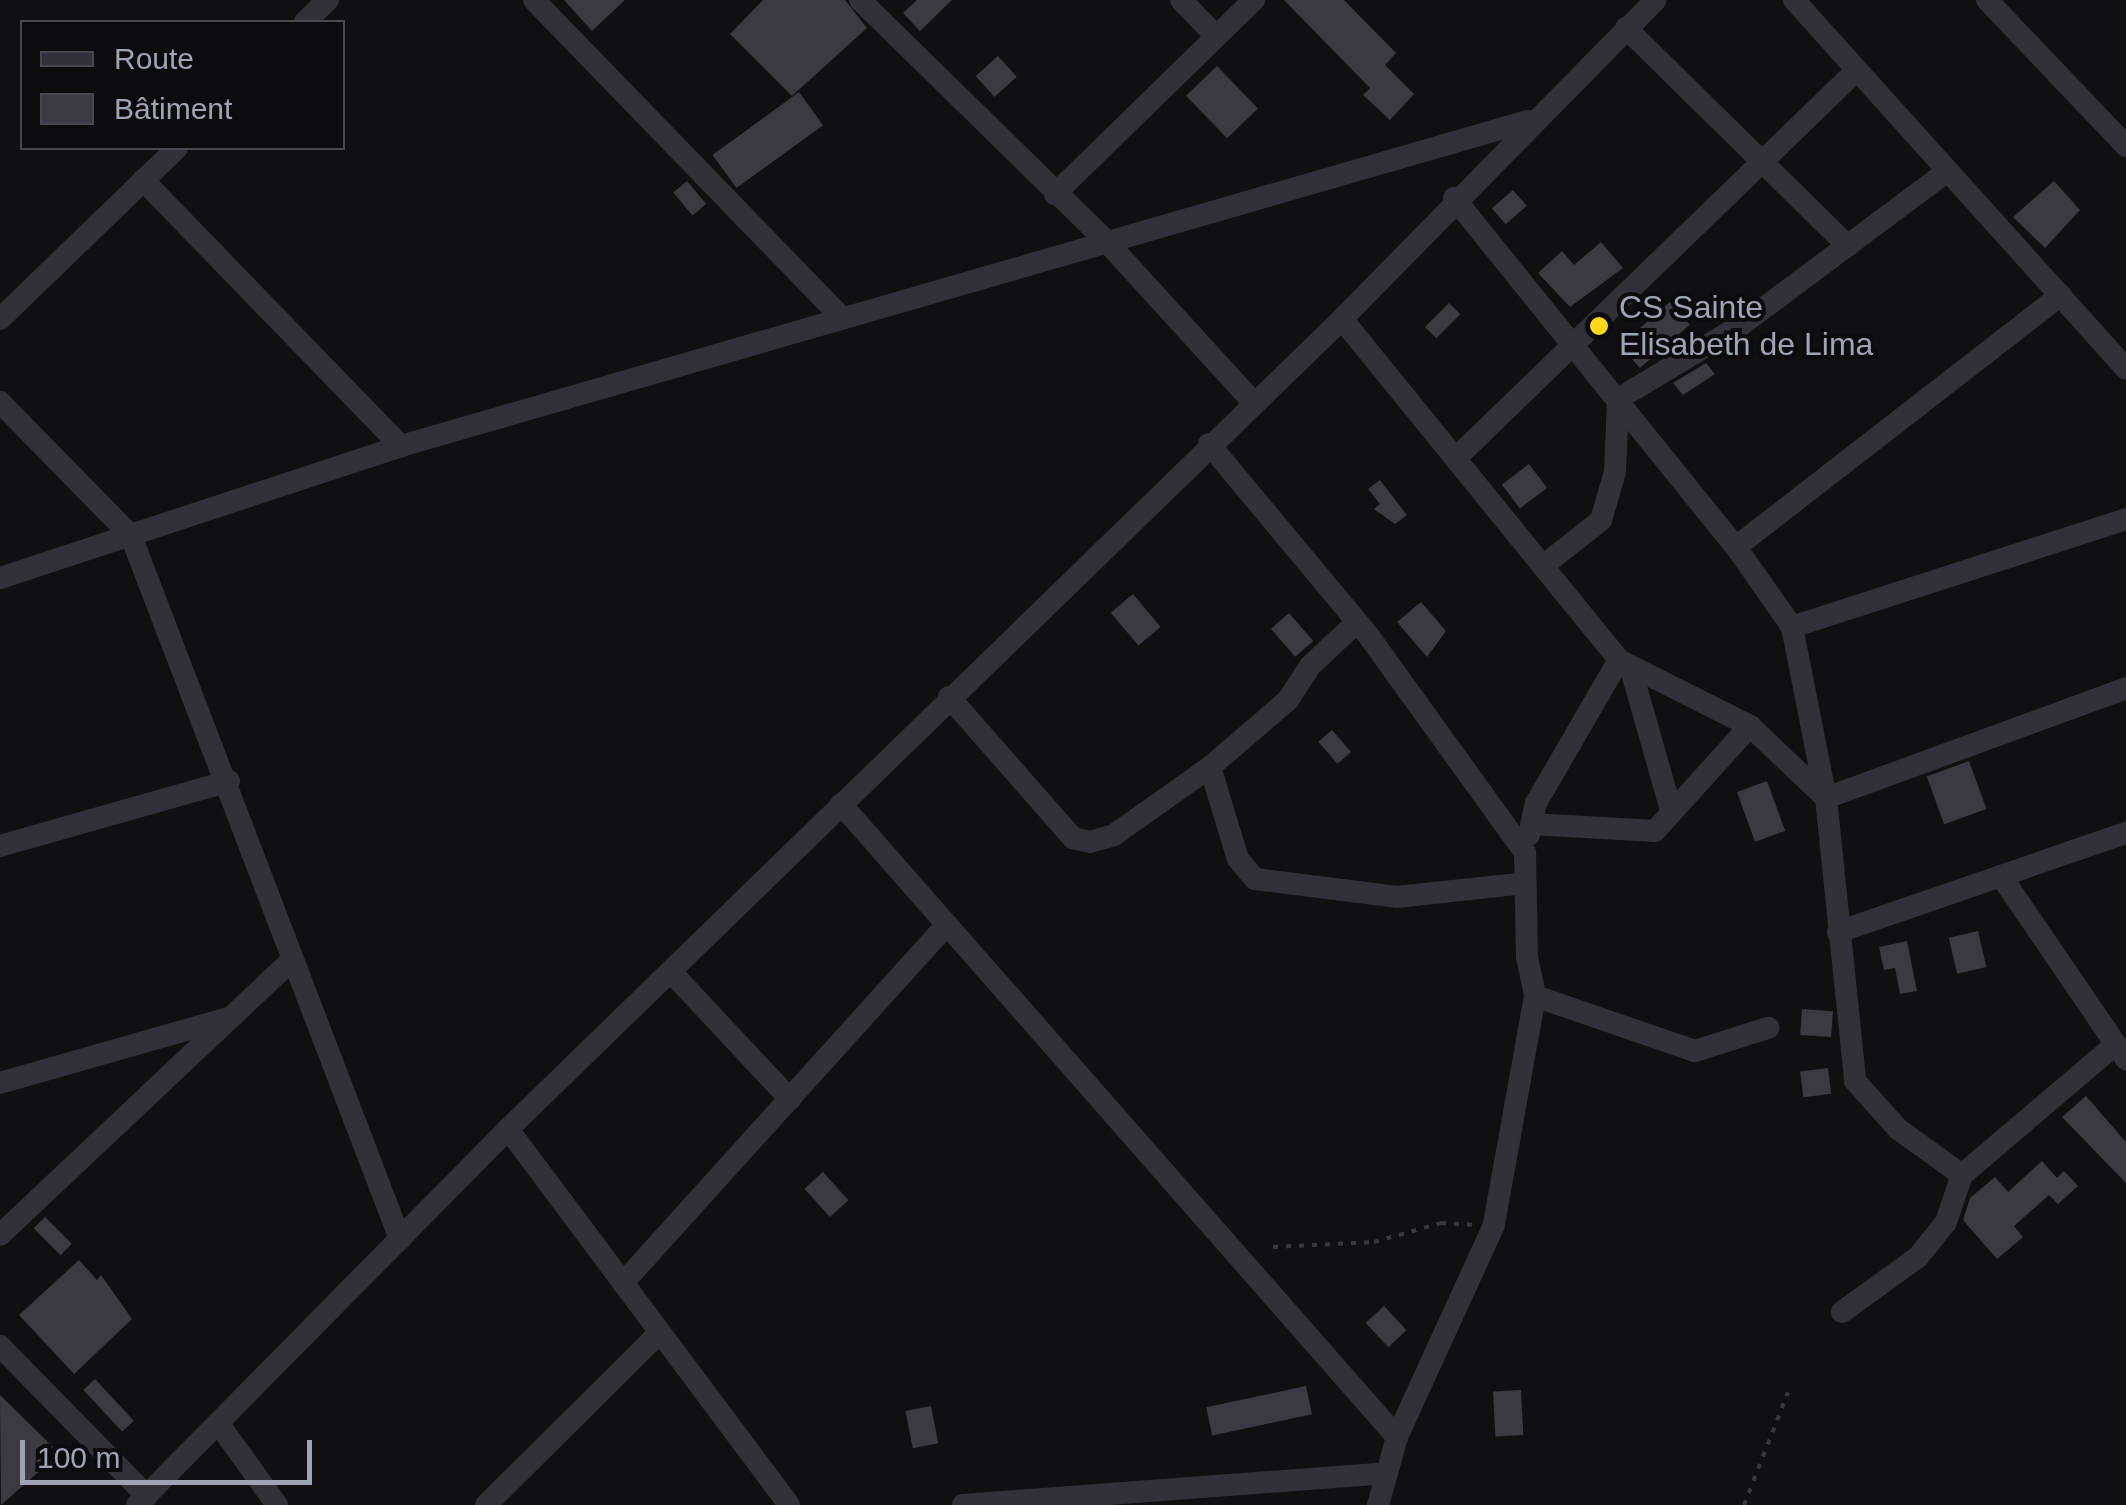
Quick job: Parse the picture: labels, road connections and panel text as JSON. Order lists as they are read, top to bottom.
{
  "places": ["CS Sainte Elisabeth de Lima"],
  "legend": ["Route", "Bâtiment"],
  "scale_bar": "100 m"
}
